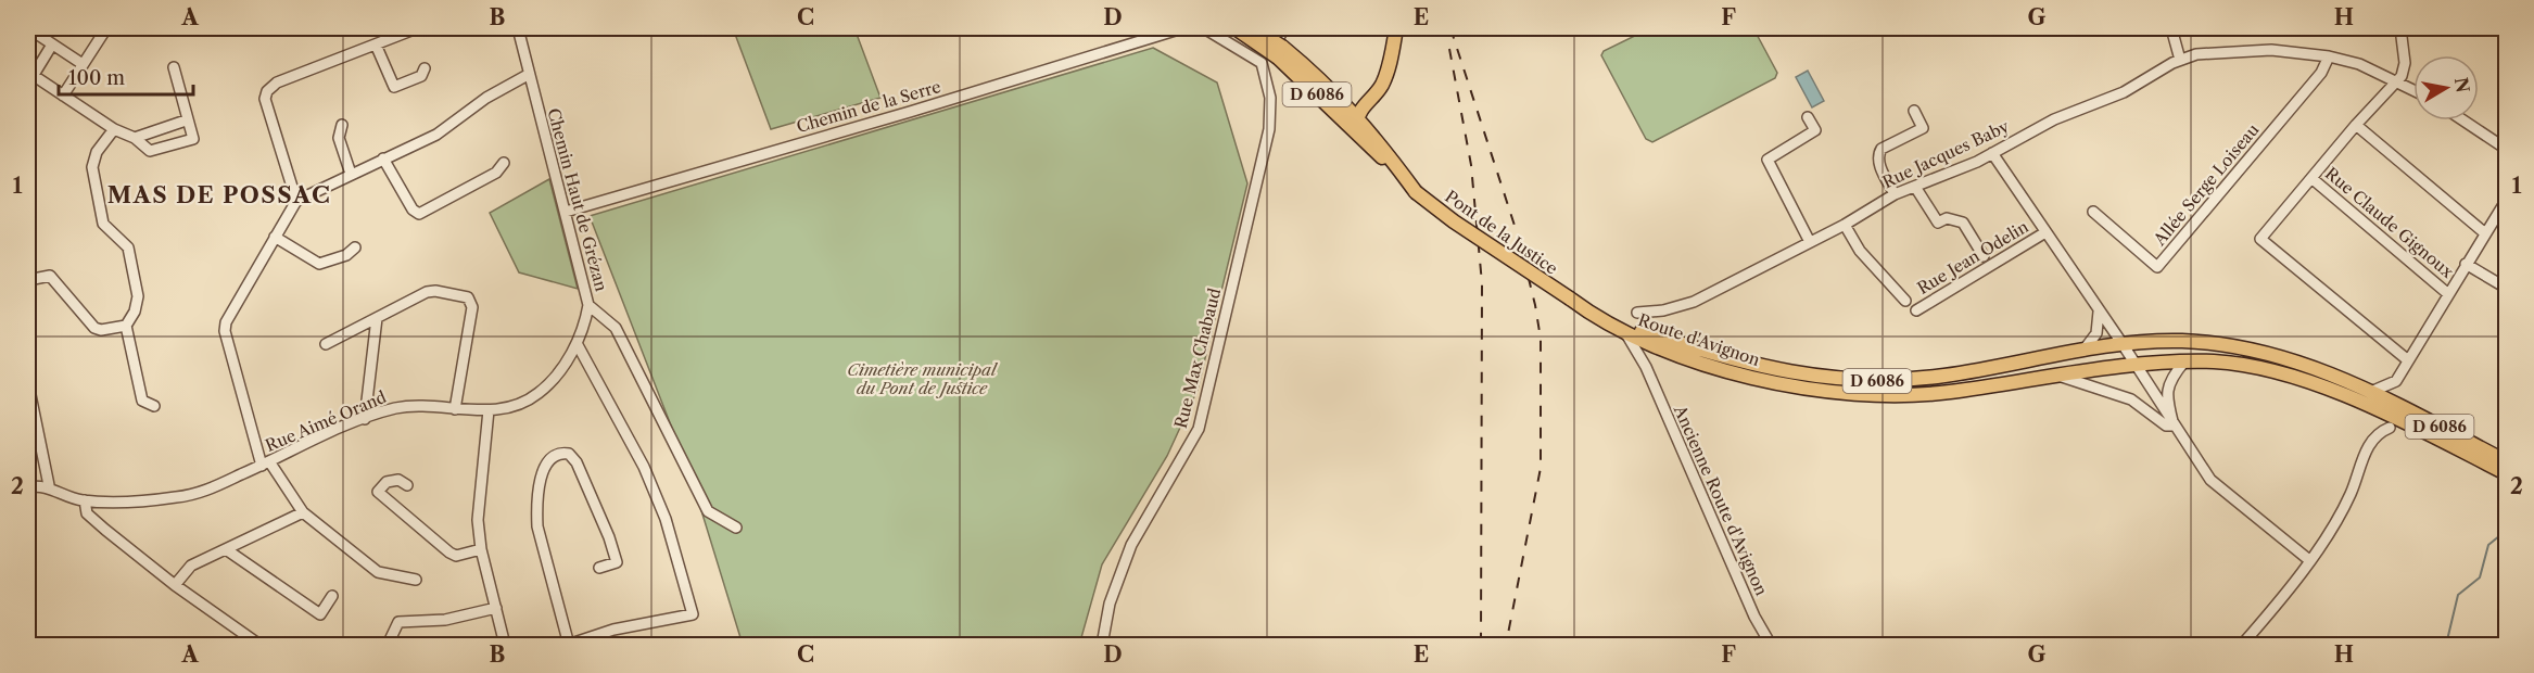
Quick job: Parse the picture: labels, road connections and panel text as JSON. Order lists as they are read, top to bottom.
{
  "streets": {
    "main road": ["D 6086", "Pont de la Justice", "Route d'Avignon"],
    "street": [
      "Chemin de la Serre",
      "Rue Jacques Baby",
      "Allée Serge Loiseau",
      "Chemin Haut de Grézan",
      "Rue Claude Gignoux",
      "Rue Jean Odelin",
      "Rue Max Chabaud",
      "Rue Aimé Orand",
      "Ancienne Route d'Avignon"
    ]
  },
  "crossings": [
    ["D 6086", "Pont de la Justice"],
    ["Chemin de la Serre", "Chemin Haut de Grézan"],
    ["Rue Jacques Baby", "Allée Serge Loiseau"],
    ["Rue Jacques Baby", "Rue Jean Odelin"],
    ["Chemin Haut de Grézan", "Rue Aimé Orand"],
    ["Pont de la Justice", "Route d'Avignon"],
    ["Rue Jean Odelin", "Route d'Avignon"],
    ["Route d'Avignon", "Ancienne Route d'Avignon"]
  ],
  "districts": ["MAS DE POSSAC"],
  "parks": ["Cimetière municipal du Pont de Justice"],
  "scale_bar": "100 m",
  "north": "right",
  "grid": {
    "columns": [
      "A",
      "B",
      "C",
      "D",
      "E",
      "F",
      "G",
      "H"
    ],
    "rows": ["1", "2"]
  }
}
